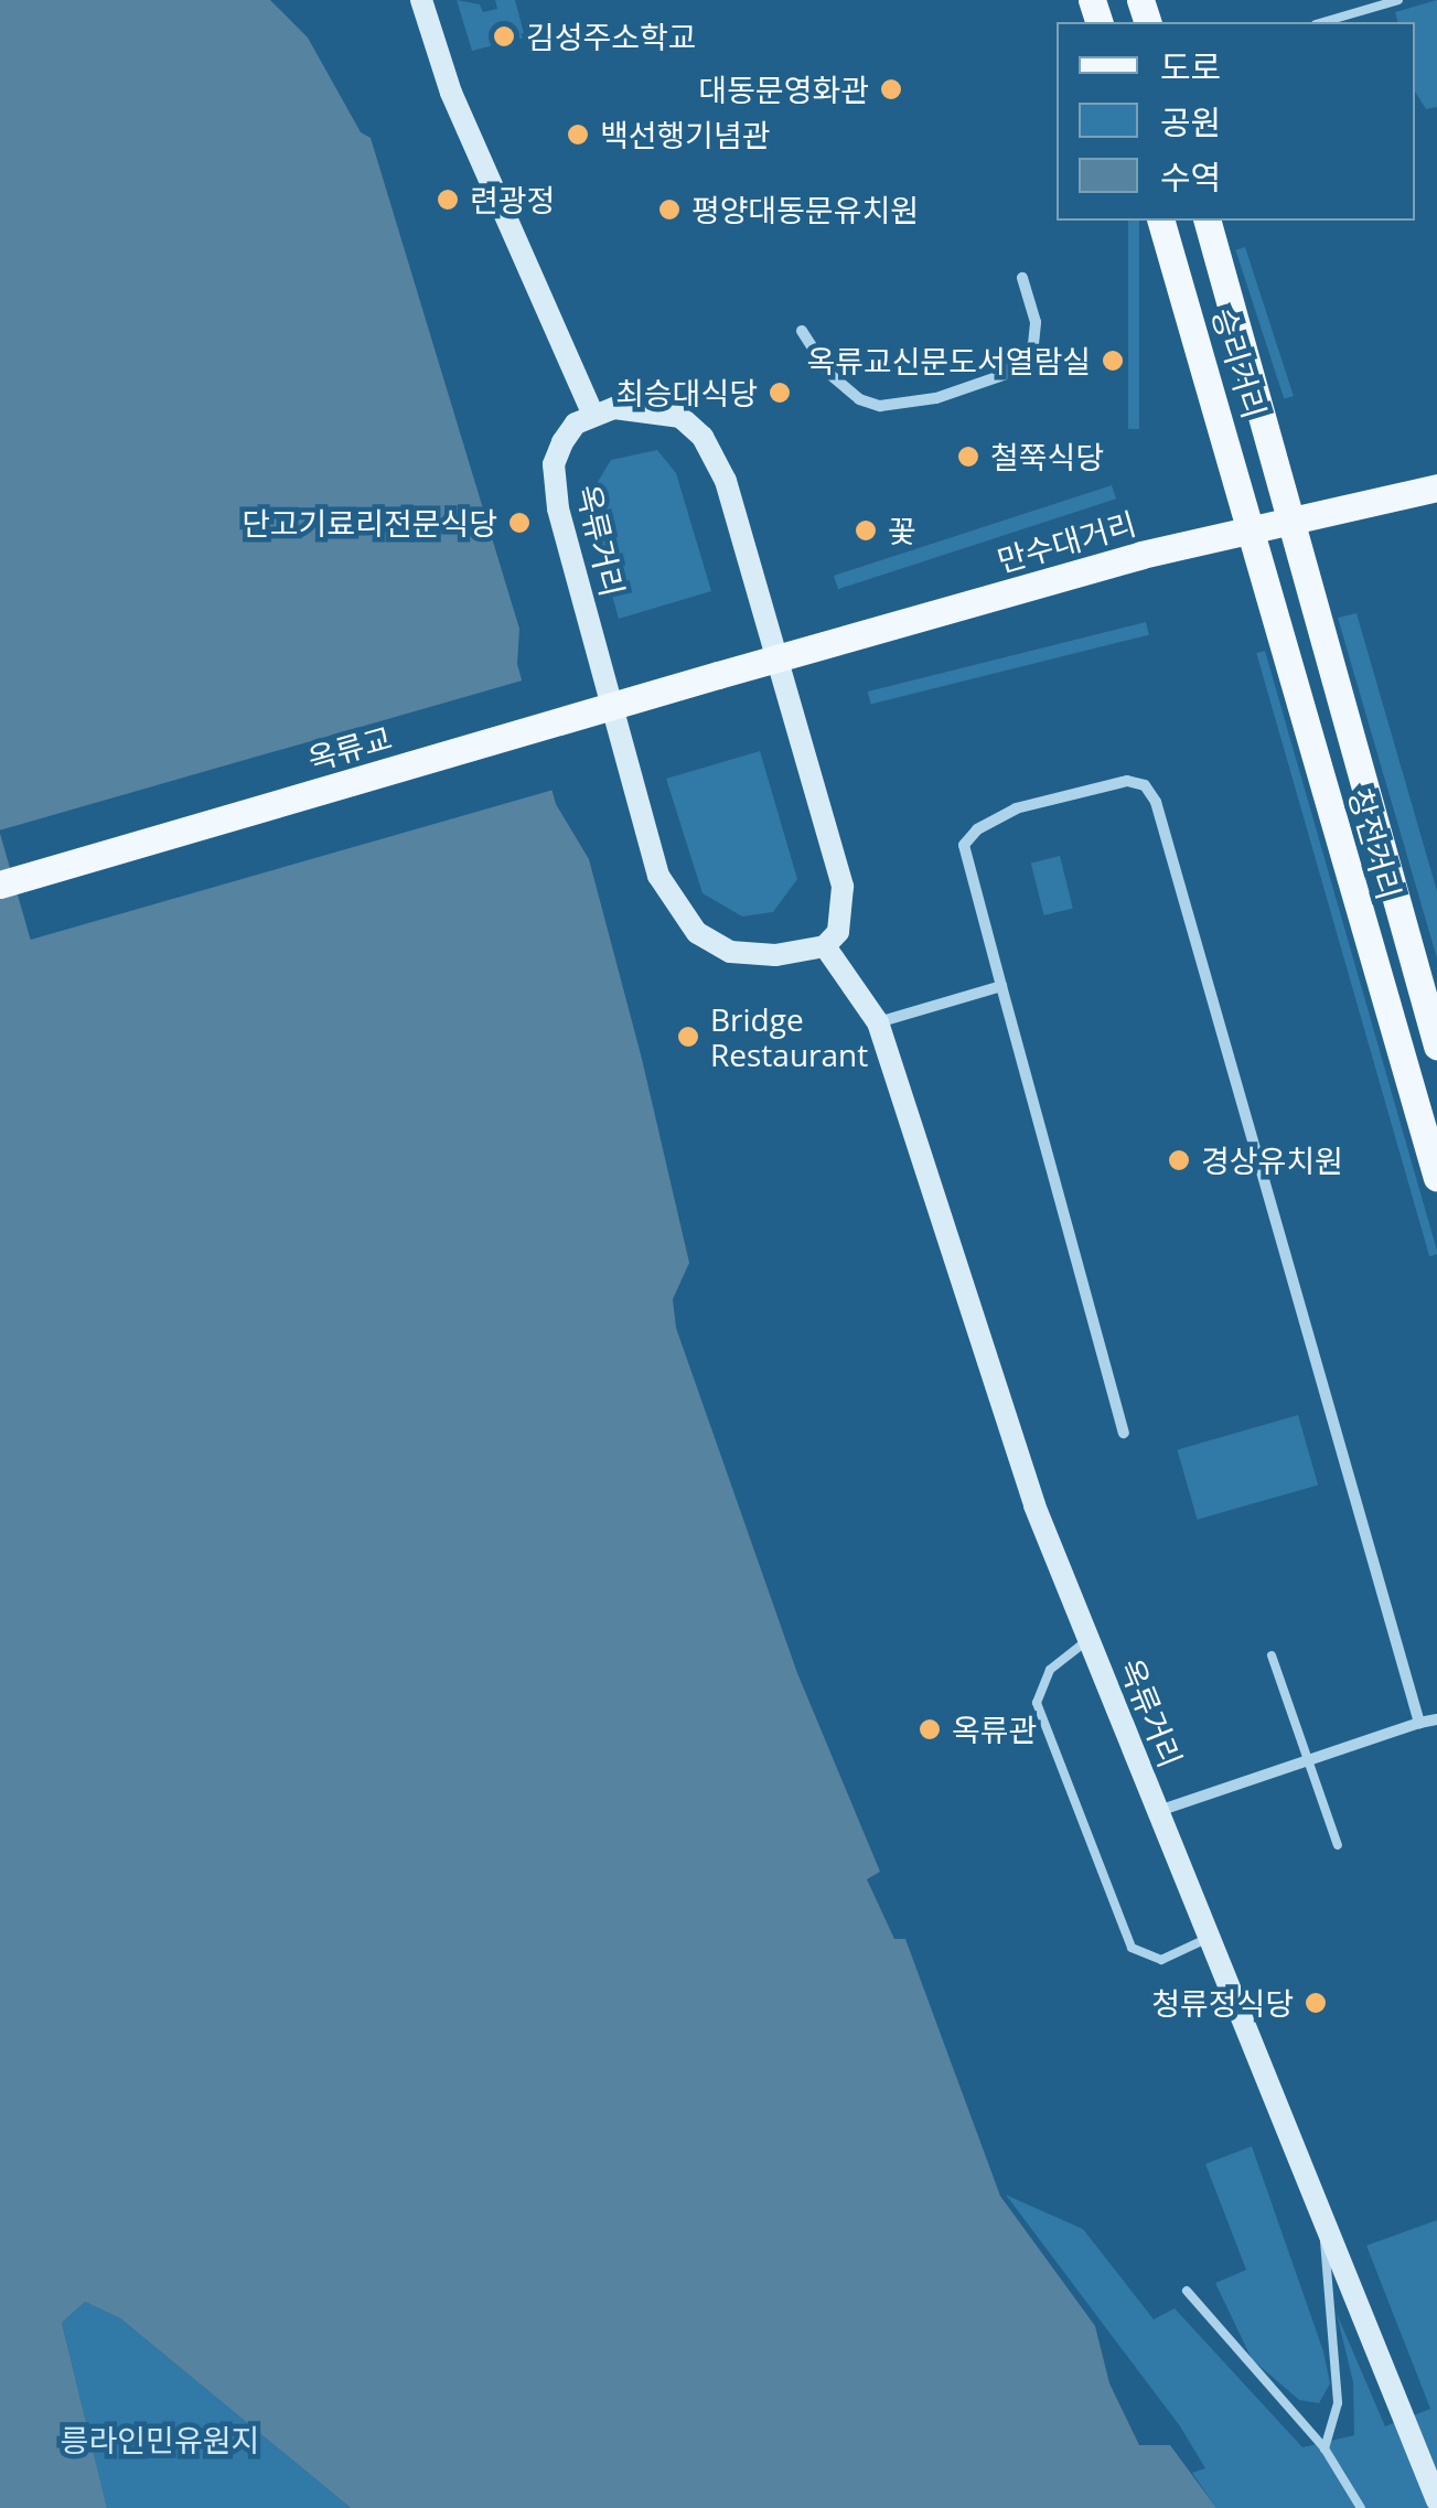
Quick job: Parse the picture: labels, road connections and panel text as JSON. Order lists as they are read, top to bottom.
{
  "streets": {
    "main road": [
      "승리거리",
      "만수대거리",
      "옥류교",
      "창전거리"
    ],
    "street": ["옥류거리"]
  },
  "crossings": [
    ["승리거리", "만수대거리"],
    ["승리거리", "창전거리"],
    ["만수대거리", "옥류교"],
    ["만수대거리", "창전거리"]
  ],
  "parks": ["릉라인민유원지"],
  "places": [
    "김성주소학교",
    "대동문영화관",
    "백선행기념관",
    "련광정",
    "평양대동문유치원",
    "옥류교신문도서열람실",
    "최승대식당",
    "철쭉식당",
    "단고기료리전문식당",
    "꽃",
    "Bridge Restaurant",
    "경상유치원",
    "옥류관",
    "청류정식당"
  ],
  "legend": ["도로", "공원", "수역"]
}
